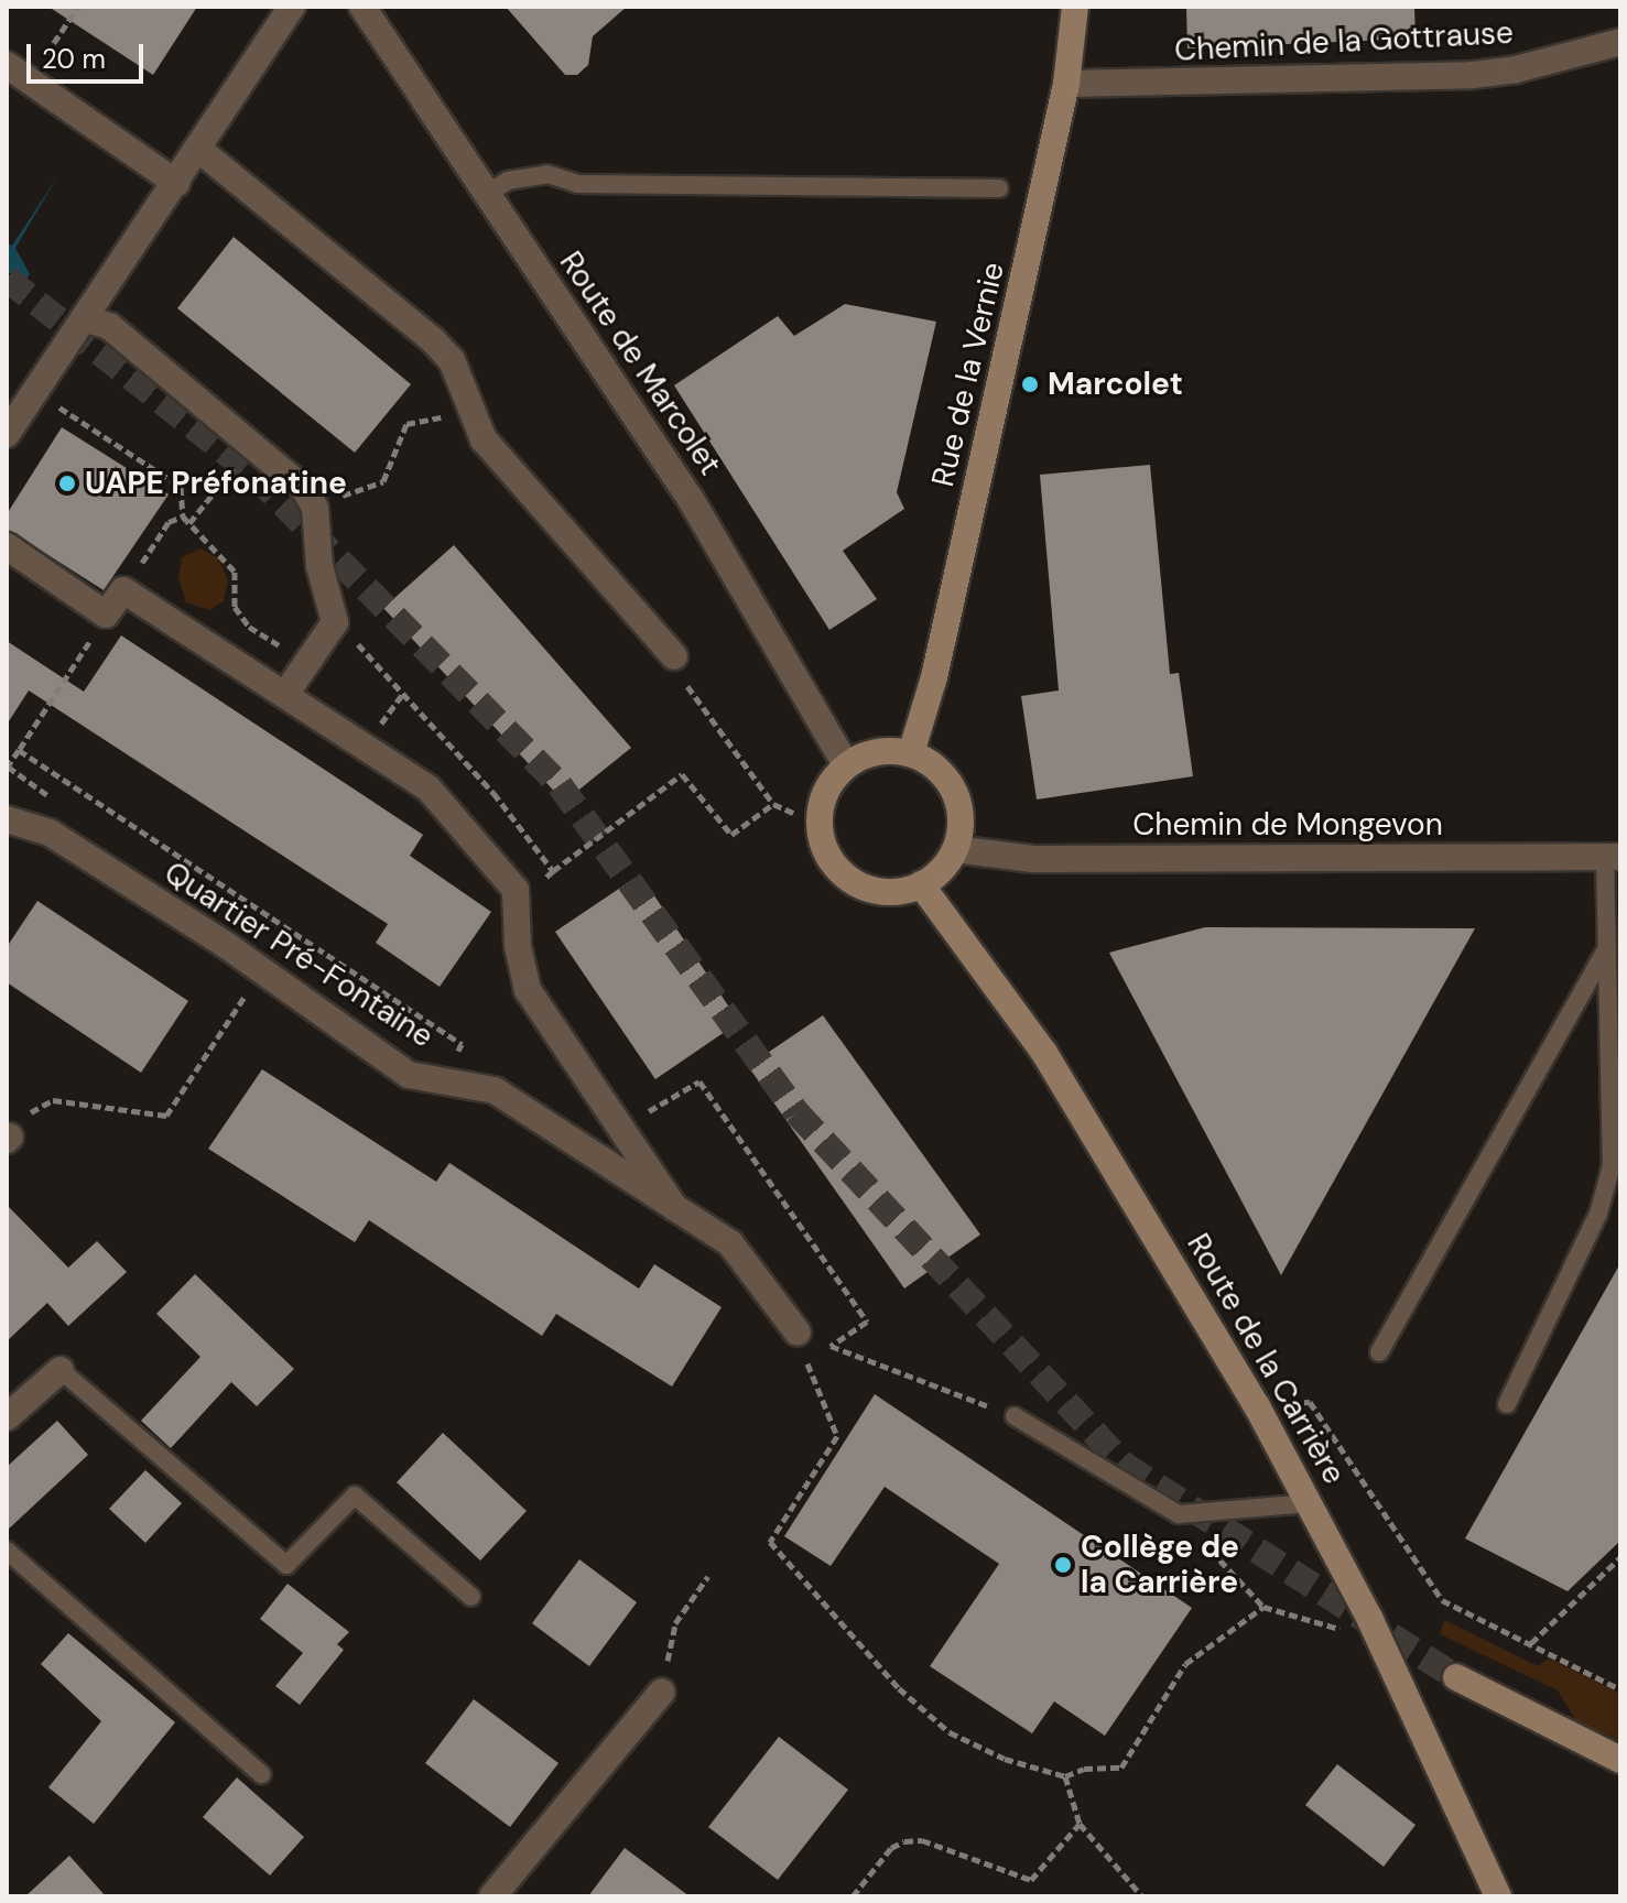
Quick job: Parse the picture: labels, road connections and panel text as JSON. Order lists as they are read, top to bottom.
{
  "streets": {
    "street": [
      "Chemin de la Gottrause",
      "Route de Marcolet",
      "Rue de la Vernie",
      "Chemin de Mongevon",
      "Quartier Pré-Fontaine",
      "Route de la Carrière"
    ]
  },
  "crossings": [
    ["Chemin de la Gottrause", "Rue de la Vernie"],
    ["Route de Marcolet", "Rue de la Vernie"],
    ["Route de Marcolet", "Chemin de Mongevon"],
    ["Route de Marcolet", "Route de la Carrière"],
    ["Rue de la Vernie", "Chemin de Mongevon"],
    ["Rue de la Vernie", "Route de la Carrière"],
    ["Chemin de Mongevon", "Route de la Carrière"]
  ],
  "places": ["Marcolet", "UAPE Préfonatine", "Collège de la Carrière"],
  "scale_bar": "20 m"
}
